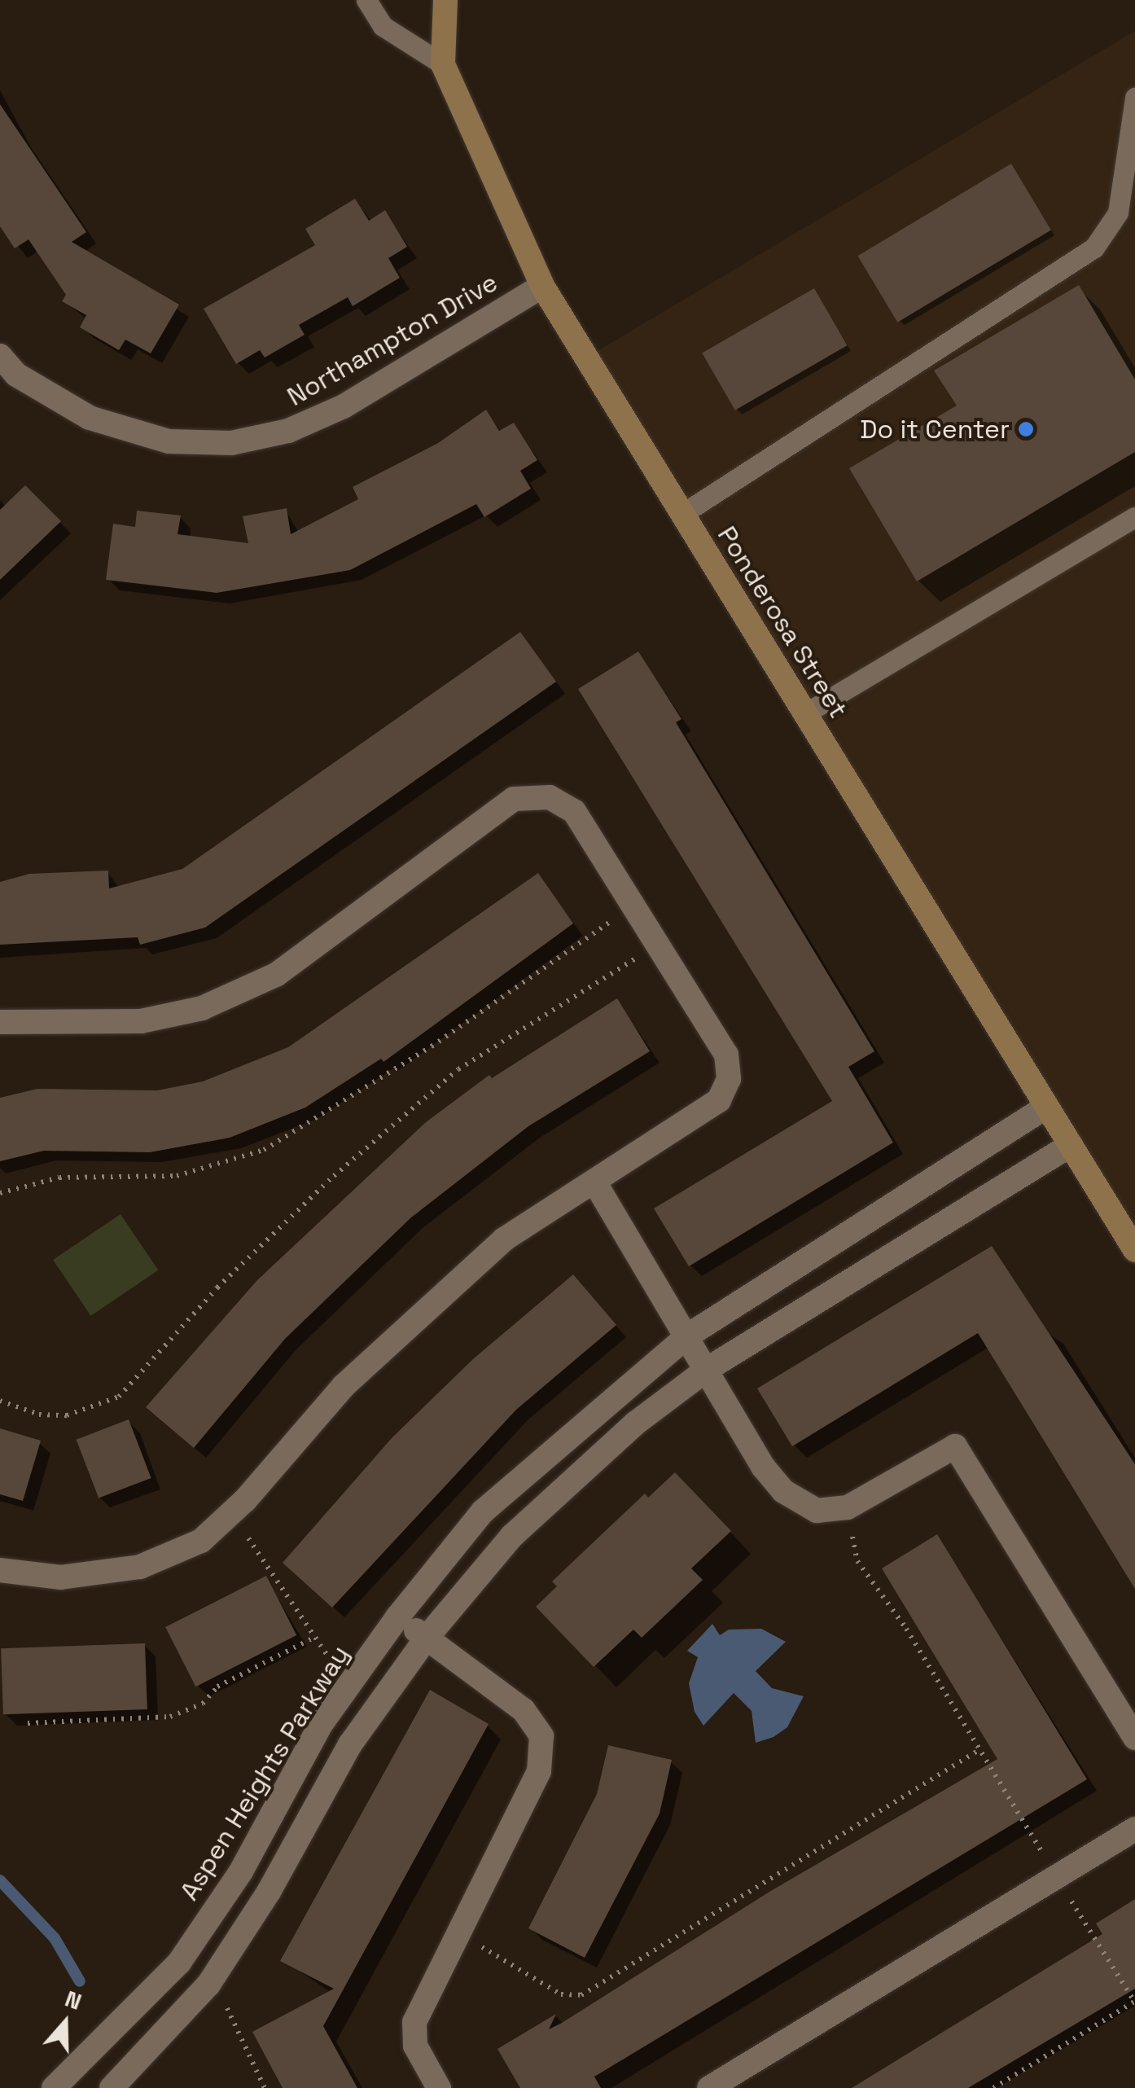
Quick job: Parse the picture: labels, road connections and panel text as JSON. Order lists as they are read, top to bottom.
{
  "streets": {
    "street": ["Northampton Drive", "Ponderosa Street", "Aspen Heights Parkway"]
  },
  "crossings": [
    ["Northampton Drive", "Ponderosa Street"],
    ["Ponderosa Street", "Aspen Heights Parkway"]
  ],
  "places": ["Do it Center"],
  "north": "top"
}
